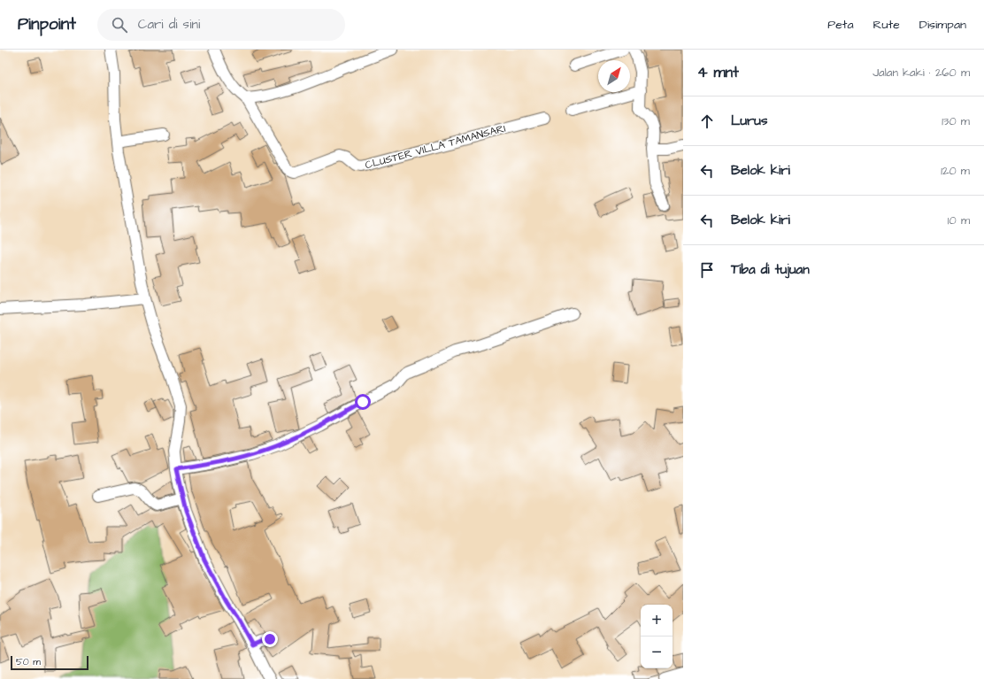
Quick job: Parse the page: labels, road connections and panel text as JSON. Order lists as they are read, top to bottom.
{
  "streets": {
    "street": ["CLUSTER VILLA TAMANSARI"]
  },
  "scale_bar": "50 m",
  "north": "top right",
  "page": {
    "header": "Pinpoint",
    "search": "Cari di sini",
    "nav": ["Peta", "Rute", "Disimpan"],
    "heading": ["4 mnt", "Jalan kaki · 260 m"],
    "list": [
      ["Lurus", "130 m"],
      ["Belok kiri", "120 m"],
      ["Belok kiri", "10 m"],
      "Tiba di tujuan"
    ],
    "map_buttons": ["+", "−"],
    "scale": "50 m"
  }
}
